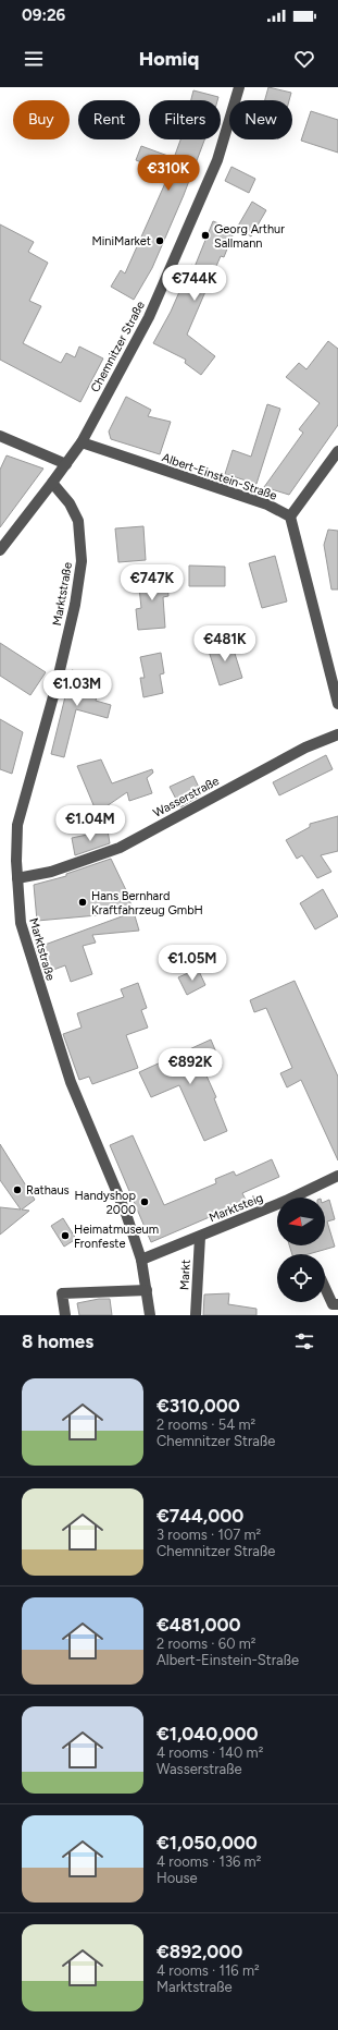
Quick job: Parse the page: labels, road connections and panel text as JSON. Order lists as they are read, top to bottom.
{
  "streets": {
    "street": [
      "Chemnitzer Straße",
      "Albert-Einstein-Straße",
      "Marktstraße",
      "Wasserstraße",
      "Marktsteig",
      "Markt"
    ]
  },
  "crossings": [
    ["Chemnitzer Straße", "Albert-Einstein-Straße"],
    ["Chemnitzer Straße", "Marktstraße"],
    ["Marktstraße", "Wasserstraße"],
    ["Marktstraße", "Marktsteig"],
    ["Marktsteig", "Markt"]
  ],
  "places": [
    "Georg Arthur Sallmann",
    "MiniMarket",
    "Hans Bernhard Kraftfahrzeug GmbH",
    "Rathaus",
    "Handyshop 2000",
    "Heimatmuseum Fronfeste"
  ],
  "north": "left",
  "page": {
    "status": "09:26",
    "header": "Homiq",
    "chip": [
      "Buy",
      "Rent",
      "Filters",
      "New"
    ],
    "price": [
      "€310K",
      "€744K",
      "€747K",
      "€481K",
      "€1.03M",
      "€1.04M",
      "€1.05M",
      "€892K"
    ],
    "heading": "8 homes",
    "list": [
      {
        "name": "€310,000",
        "note": "2 rooms · 54 m² · Chemnitzer Straße"
      },
      {
        "name": "€744,000",
        "note": "3 rooms · 107 m² · Chemnitzer Straße"
      },
      {
        "name": "€481,000",
        "note": "2 rooms · 60 m² · Albert-Einstein-Straße"
      },
      {
        "name": "€1,040,000",
        "note": "4 rooms · 140 m² · Wasserstraße"
      },
      {
        "name": "€1,050,000",
        "note": "4 rooms · 136 m² · House"
      },
      {
        "name": "€892,000",
        "note": "4 rooms · 116 m² · Marktstraße"
      }
    ]
  }
}
